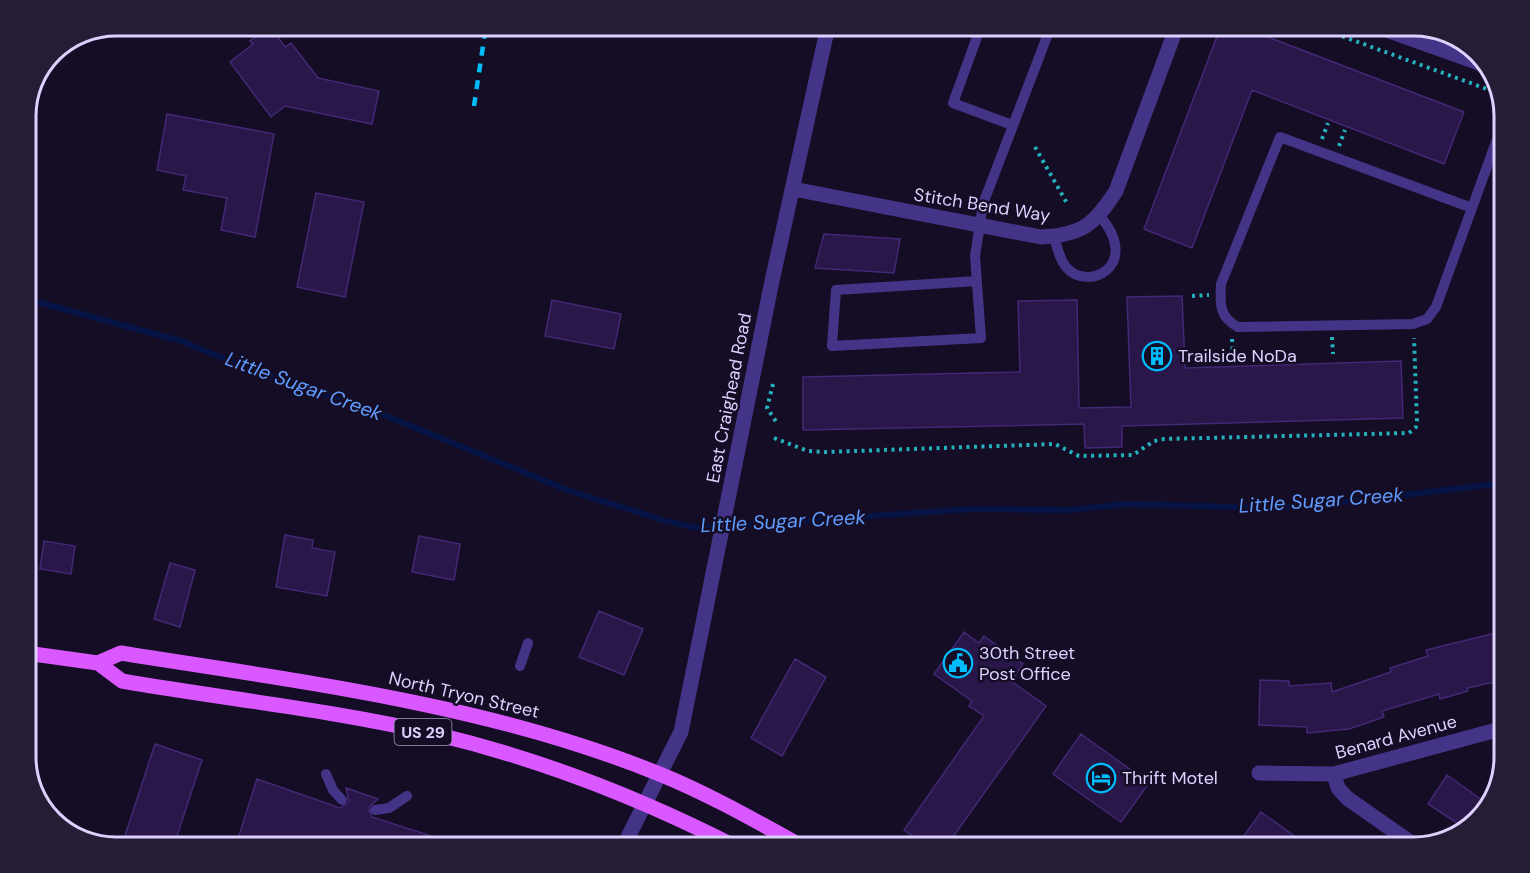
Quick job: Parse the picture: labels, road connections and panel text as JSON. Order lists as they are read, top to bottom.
{
  "streets": {
    "main road": ["North Tryon Street", "US 29"],
    "street": ["Stitch Bend Way", "East Craighead Road", "Benard Avenue"]
  },
  "crossings": [
    ["Stitch Bend Way", "East Craighead Road"],
    ["East Craighead Road", "North Tryon Street"]
  ],
  "water": ["Little Sugar Creek"],
  "places": {
    "building": ["Trailside NoDa"],
    "public building": ["30th Street Post Office"],
    "hotel": ["Thrift Motel"]
  }
}
